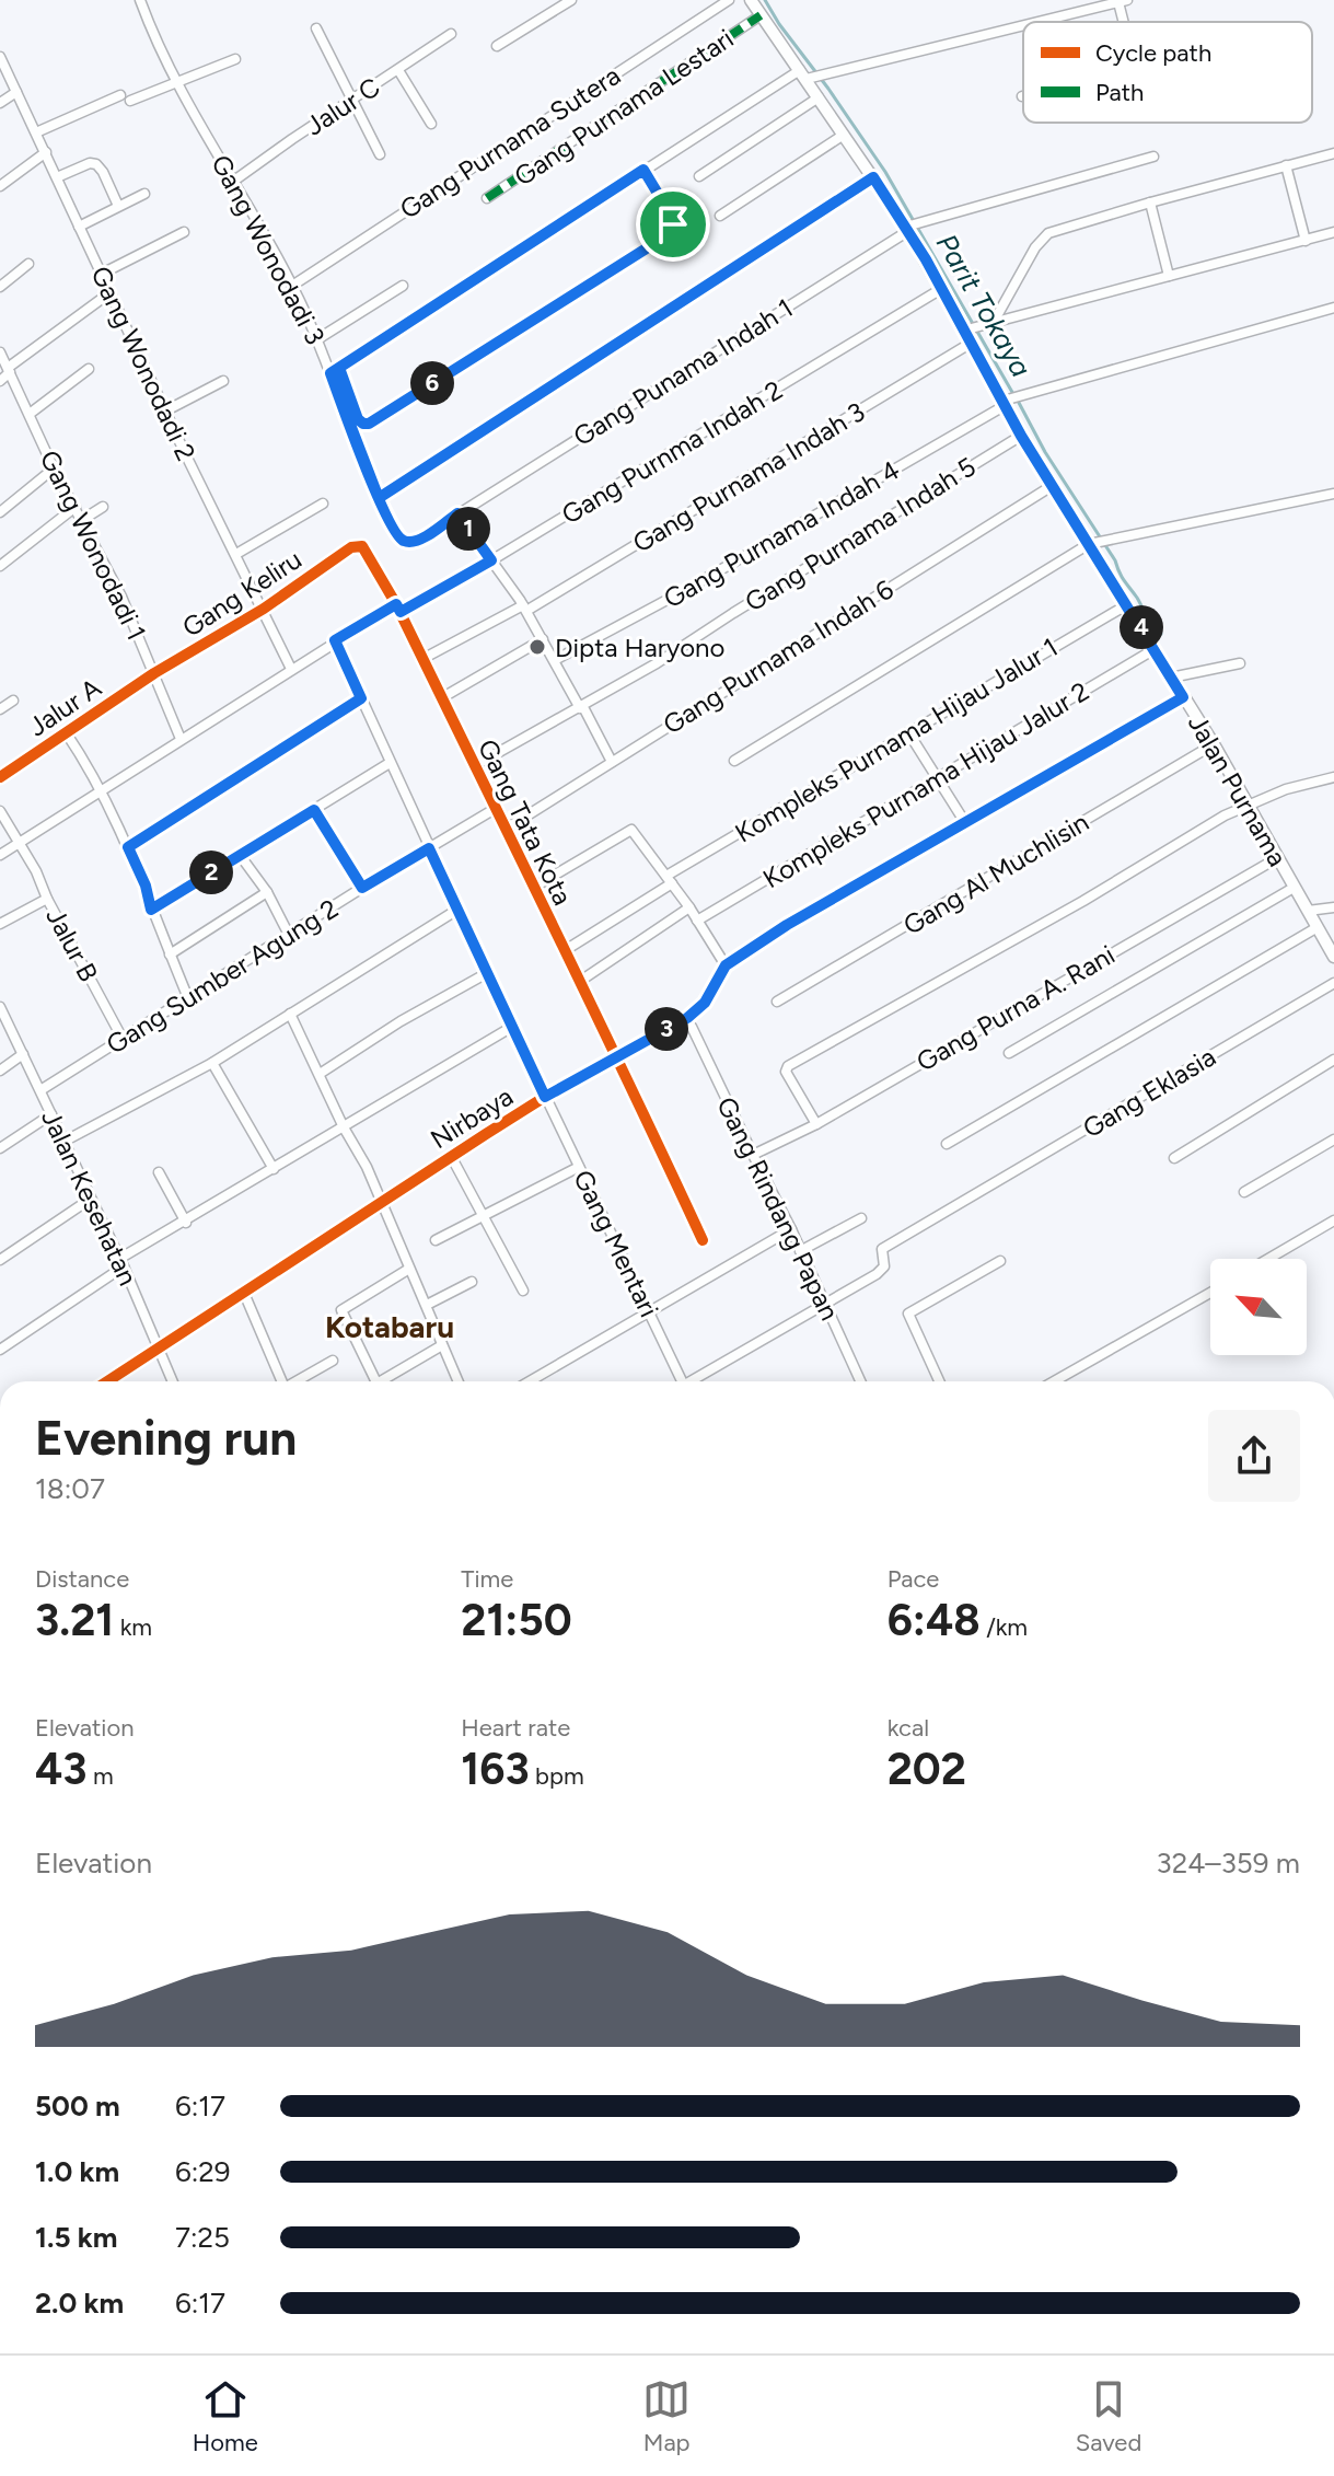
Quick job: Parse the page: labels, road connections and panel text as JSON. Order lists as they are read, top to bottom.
{
  "streets": {
    "street": [
      "Jalur C",
      "Gang Purnama Lestari",
      "Gang Purnama Sutera",
      "Gang Wonodadi 3",
      "Gang Wonodadi 2",
      "Gang Punama Indah 1",
      "Gang Purnma Indah 2",
      "Gang Purnama Indah 3",
      "Gang Purnama Indah 4",
      "Gang Purnama Indah 5",
      "Gang Wonodadi 1",
      "Gang Keliru",
      "Gang Purnama Indah 6",
      "Jalur A",
      "Kompleks Purnama Hijau Jalur 1",
      "Kompleks Purnama Hijau Jalur 2",
      "Jalan Purnama",
      "Gang Tata Kota",
      "Gang Al Muchlisin",
      "Jalur B",
      "Gang Sumber Agung 2",
      "Gang Purna A. Rani",
      "Gang Eklasia",
      "Nirbaya",
      "Jalan Kesehatan",
      "Gang Rindang Papan",
      "Gang Mentari"
    ]
  },
  "crossings": [
    ["Jalur C", "Gang Wonodadi 3"],
    ["Gang Purnama Lestari", "Jalan Purnama"],
    ["Gang Purnama Sutera", "Gang Wonodadi 3"],
    ["Gang Wonodadi 3", "Gang Punama Indah 1"],
    ["Gang Wonodadi 2", "Gang Purnma Indah 2"],
    ["Gang Wonodadi 2", "Gang Keliru"],
    ["Gang Punama Indah 1", "Jalan Purnama"],
    ["Gang Purnma Indah 2", "Gang Wonodadi 1"],
    ["Gang Purnma Indah 2", "Jalan Purnama"],
    ["Gang Purnma Indah 2", "Gang Tata Kota"],
    ["Gang Purnma Indah 2", "Gang Mentari"],
    ["Gang Purnama Indah 3", "Jalan Purnama"],
    ["Gang Purnama Indah 3", "Gang Tata Kota"],
    ["Gang Purnama Indah 4", "Jalan Purnama"],
    ["Gang Purnama Indah 5", "Jalan Purnama"],
    ["Gang Purnama Indah 5", "Gang Tata Kota"],
    ["Gang Wonodadi 1", "Gang Keliru"],
    ["Gang Wonodadi 1", "Jalur A"],
    ["Gang Keliru", "Jalur A"],
    ["Gang Keliru", "Gang Tata Kota"],
    ["Gang Purnama Indah 6", "Jalan Purnama"],
    ["Gang Purnama Indah 6", "Gang Tata Kota"],
    ["Kompleks Purnama Hijau Jalur 1", "Jalan Purnama"],
    ["Kompleks Purnama Hijau Jalur 1", "Gang Tata Kota"],
    ["Kompleks Purnama Hijau Jalur 2", "Jalan Purnama"],
    ["Jalan Purnama", "Gang Al Muchlisin"],
    ["Jalan Purnama", "Gang Purna A. Rani"],
    ["Jalan Purnama", "Nirbaya"],
    ["Gang Tata Kota", "Gang Sumber Agung 2"],
    ["Gang Tata Kota", "Nirbaya"],
    ["Jalur B", "Gang Sumber Agung 2"],
    ["Gang Sumber Agung 2", "Jalan Kesehatan"],
    ["Gang Sumber Agung 2", "Gang Mentari"],
    ["Gang Purna A. Rani", "Gang Rindang Papan"],
    ["Gang Eklasia", "Gang Rindang Papan"],
    ["Nirbaya", "Jalan Kesehatan"],
    ["Nirbaya", "Gang Rindang Papan"],
    ["Nirbaya", "Gang Mentari"]
  ],
  "districts": ["Kotabaru"],
  "water": ["Parit Tokaya"],
  "places": ["Dipta Haryono"],
  "legend": ["Cycle path", "Path"],
  "north": "top left",
  "page": {
    "pins": [
      "6",
      "1",
      "4",
      "2",
      "3"
    ],
    "heading": ["Evening run", "18:07"],
    "stats": [
      ["Distance", "3.21 km"],
      ["Time", "21:50"],
      ["Pace", "6:48 /km"],
      ["Elevation", "43 m"],
      ["Heart rate", "163 bpm"],
      ["kcal", "202"]
    ],
    "chart": ["Elevation", "324–359 m"],
    "list": [
      {
        "name": "500 m",
        "note": "6:17"
      },
      {
        "name": "1.0 km",
        "note": "6:29"
      },
      {
        "name": "1.5 km",
        "note": "7:25"
      },
      {
        "name": "2.0 km",
        "note": "6:17"
      }
    ],
    "tabs": ["Home", "Map", "Saved"]
  }
}
